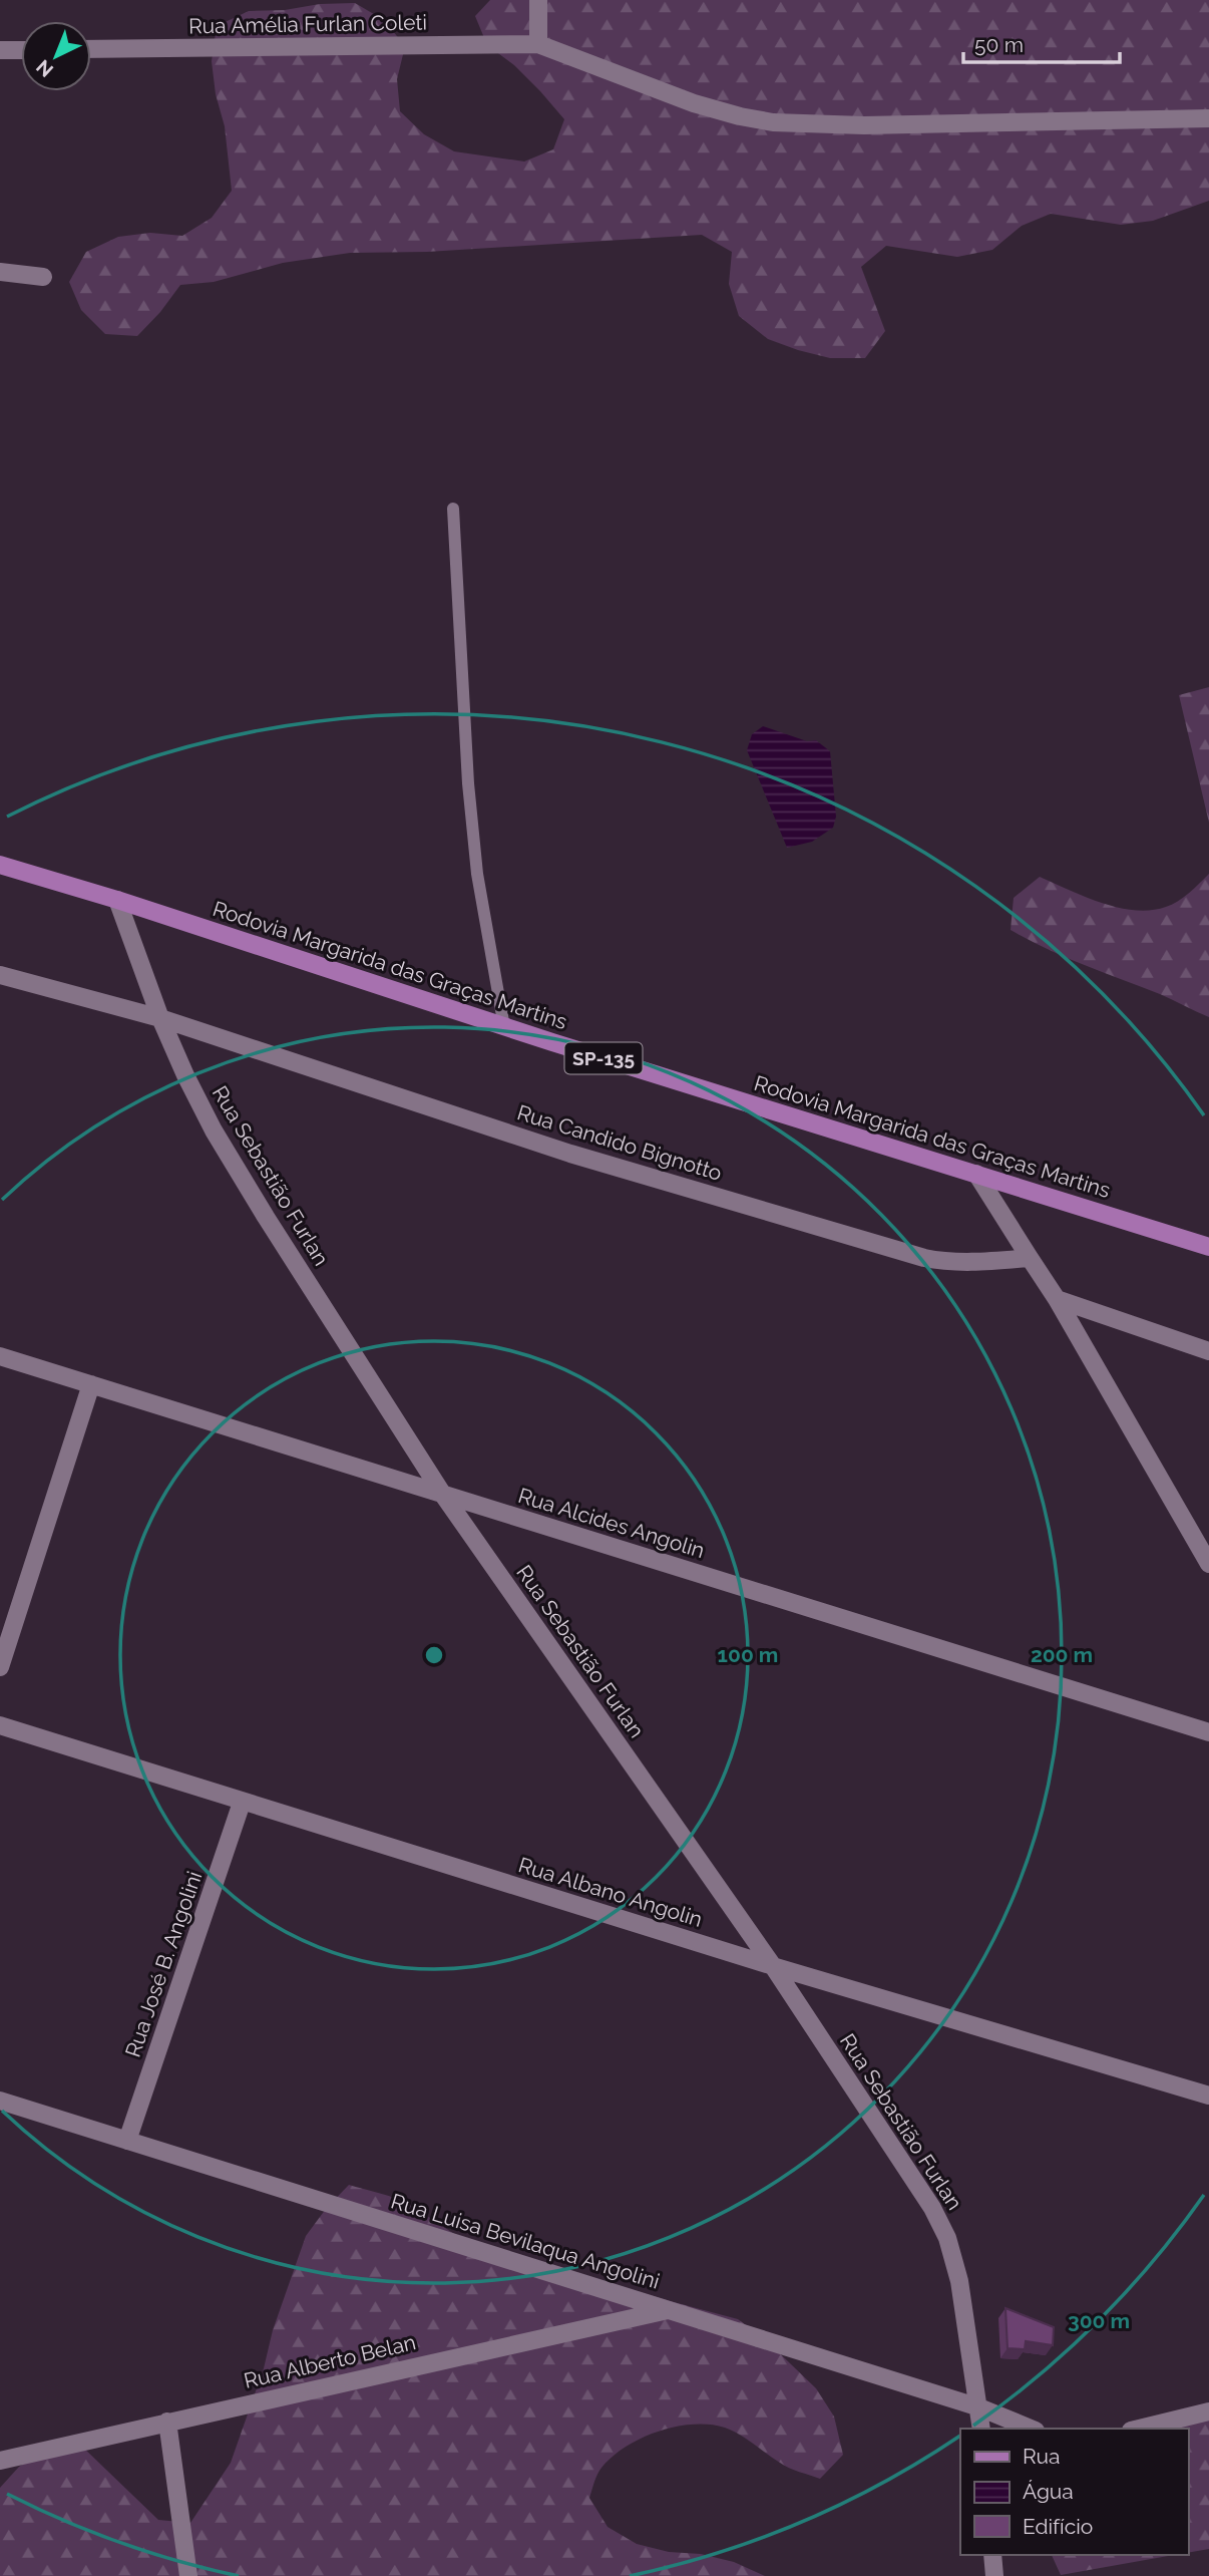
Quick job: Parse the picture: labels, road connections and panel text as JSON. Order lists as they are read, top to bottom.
{
  "streets": {
    "main road": ["Rodovia Margarida das Graças Martins", "SP-135"],
    "street": [
      "Rua Amélia Furlan Coleti",
      "Rua Candido Bignotto",
      "Rua Sebastião Furlan",
      "Rua Alcides Angolin",
      "Rua Albano Angolin",
      "Rua José B. Angolini",
      "Rua Luisa Bevilaqua Angolini",
      "Rua Alberto Belan"
    ]
  },
  "crossings": [
    ["Rodovia Margarida das Graças Martins", "Rua Sebastião Furlan"],
    ["Rua Candido Bignotto", "Rua Sebastião Furlan"],
    ["Rua Sebastião Furlan", "Rua Alcides Angolin"],
    ["Rua Sebastião Furlan", "Rua Albano Angolin"],
    ["Rua Sebastião Furlan", "Rua Luisa Bevilaqua Angolini"],
    ["Rua Albano Angolin", "Rua José B. Angolini"],
    ["Rua José B. Angolini", "Rua Luisa Bevilaqua Angolini"],
    ["Rua Luisa Bevilaqua Angolini", "Rua Alberto Belan"]
  ],
  "legend": ["Rua", "Água", "Edifício"],
  "scale_bar": "50 m",
  "north": "bottom left",
  "rings": ["100 m", "200 m", "300 m"]
}
